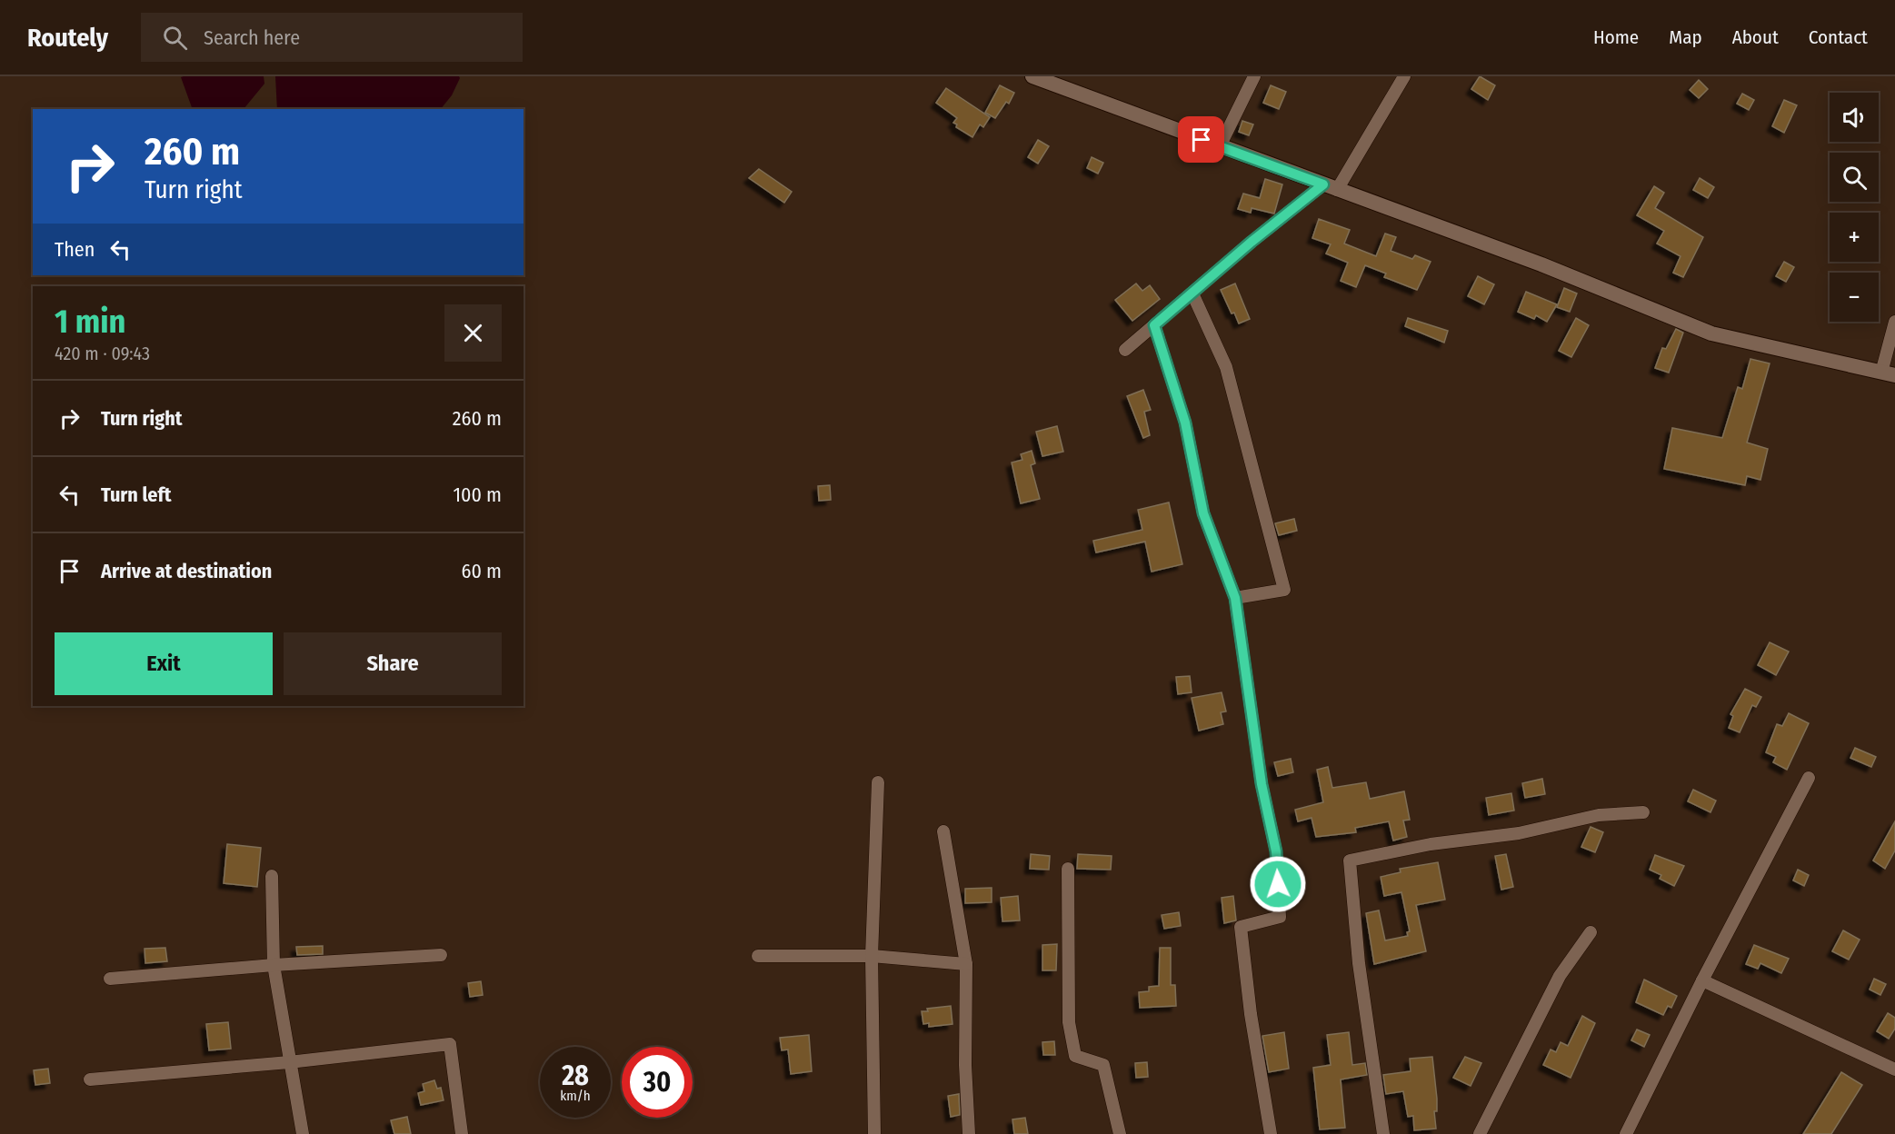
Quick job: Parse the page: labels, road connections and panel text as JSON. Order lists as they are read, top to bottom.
{
  "page": {
    "header": "Routely",
    "search": "Search here",
    "nav": [
      "Home",
      "Map",
      "About",
      "Contact"
    ],
    "map_buttons": ["+", "−"],
    "turn": ["260 m", "Turn right"],
    "then": "Then",
    "heading": ["1 min", "420 m · 09:43"],
    "list": [
      {
        "name": "Turn right",
        "value": "260 m"
      },
      {
        "name": "Turn left",
        "value": "100 m"
      },
      {
        "name": "Arrive at destination",
        "value": "60 m"
      }
    ],
    "buttons": ["Exit", "Share"],
    "speed": "28 km/h",
    "limit": "30"
  }
}
